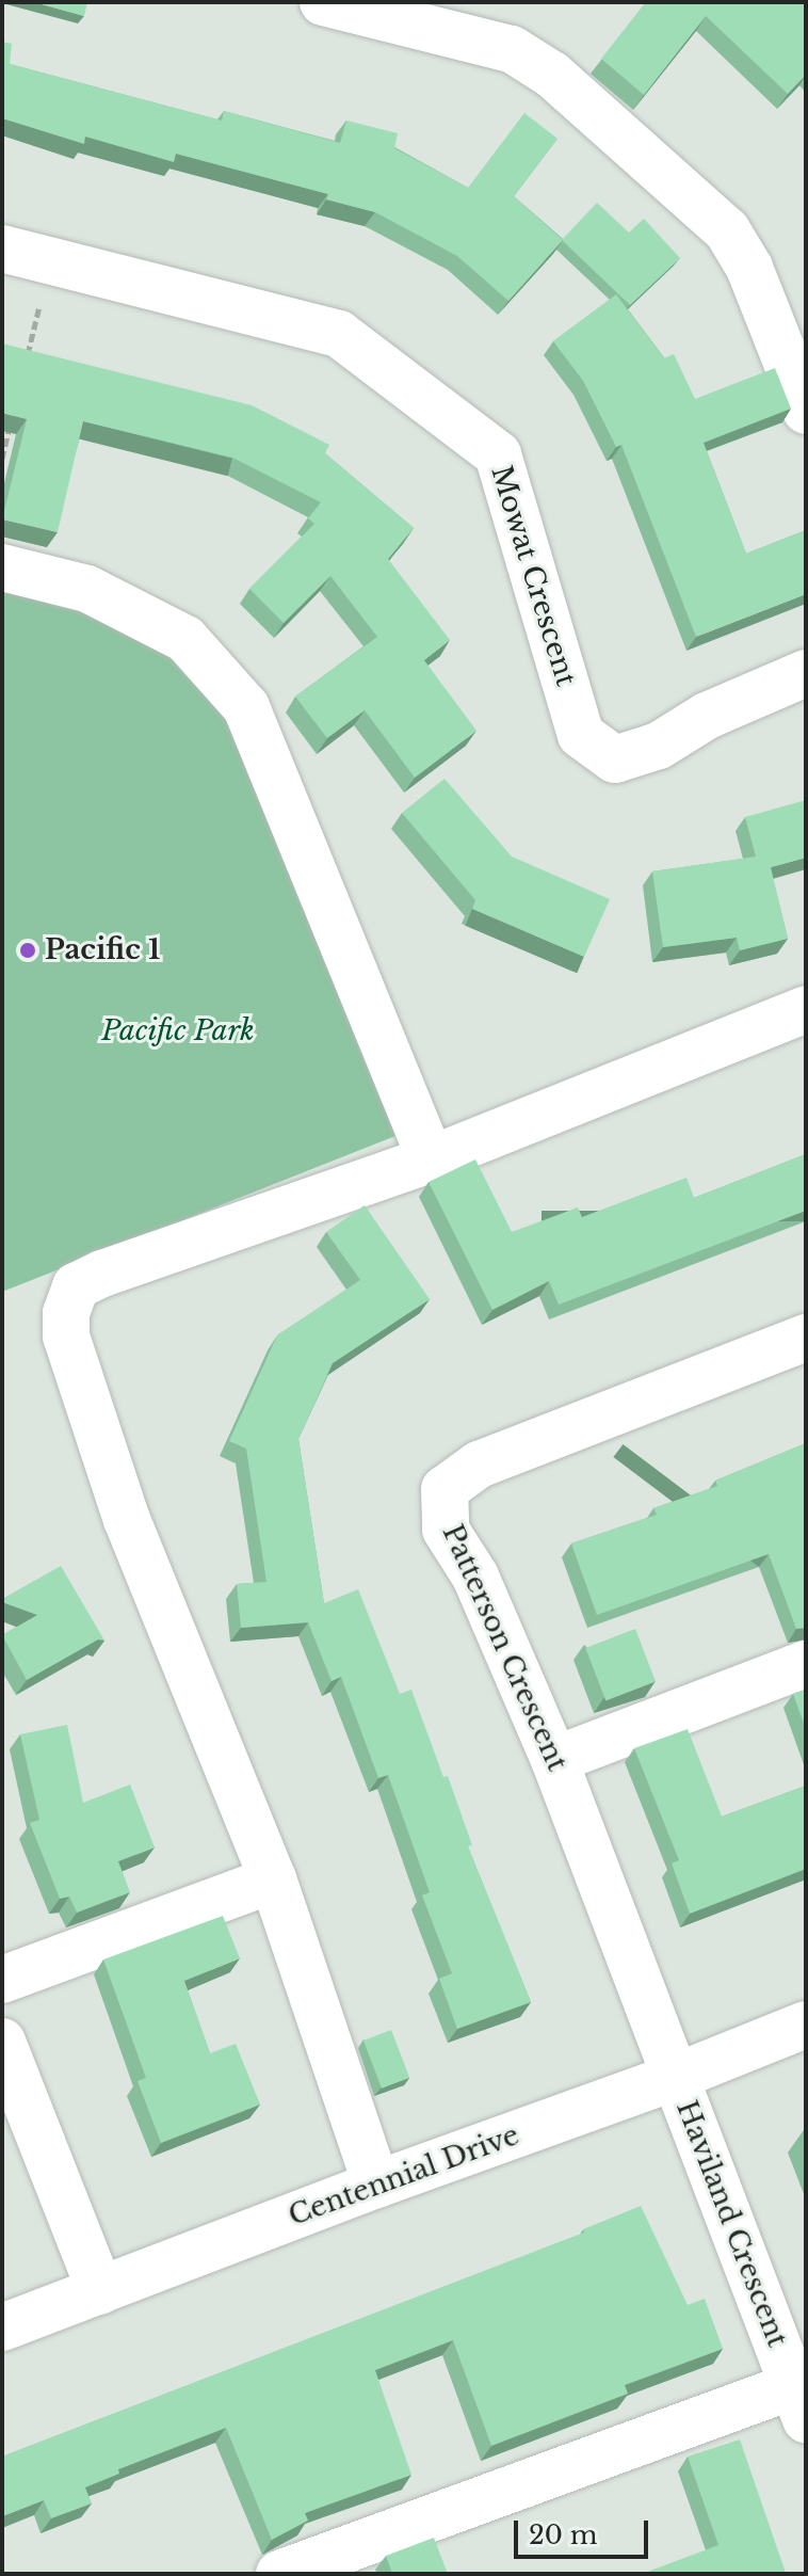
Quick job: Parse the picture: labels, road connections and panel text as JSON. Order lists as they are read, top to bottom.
{
  "streets": {
    "street": [
      "Mowat Crescent",
      "Patterson Crescent",
      "Centennial Drive",
      "Haviland Crescent"
    ]
  },
  "crossings": [
    ["Patterson Crescent", "Centennial Drive"],
    ["Patterson Crescent", "Haviland Crescent"],
    ["Centennial Drive", "Haviland Crescent"]
  ],
  "parks": ["Pacific Park"],
  "places": ["Pacific 1"],
  "scale_bar": "20 m"
}
